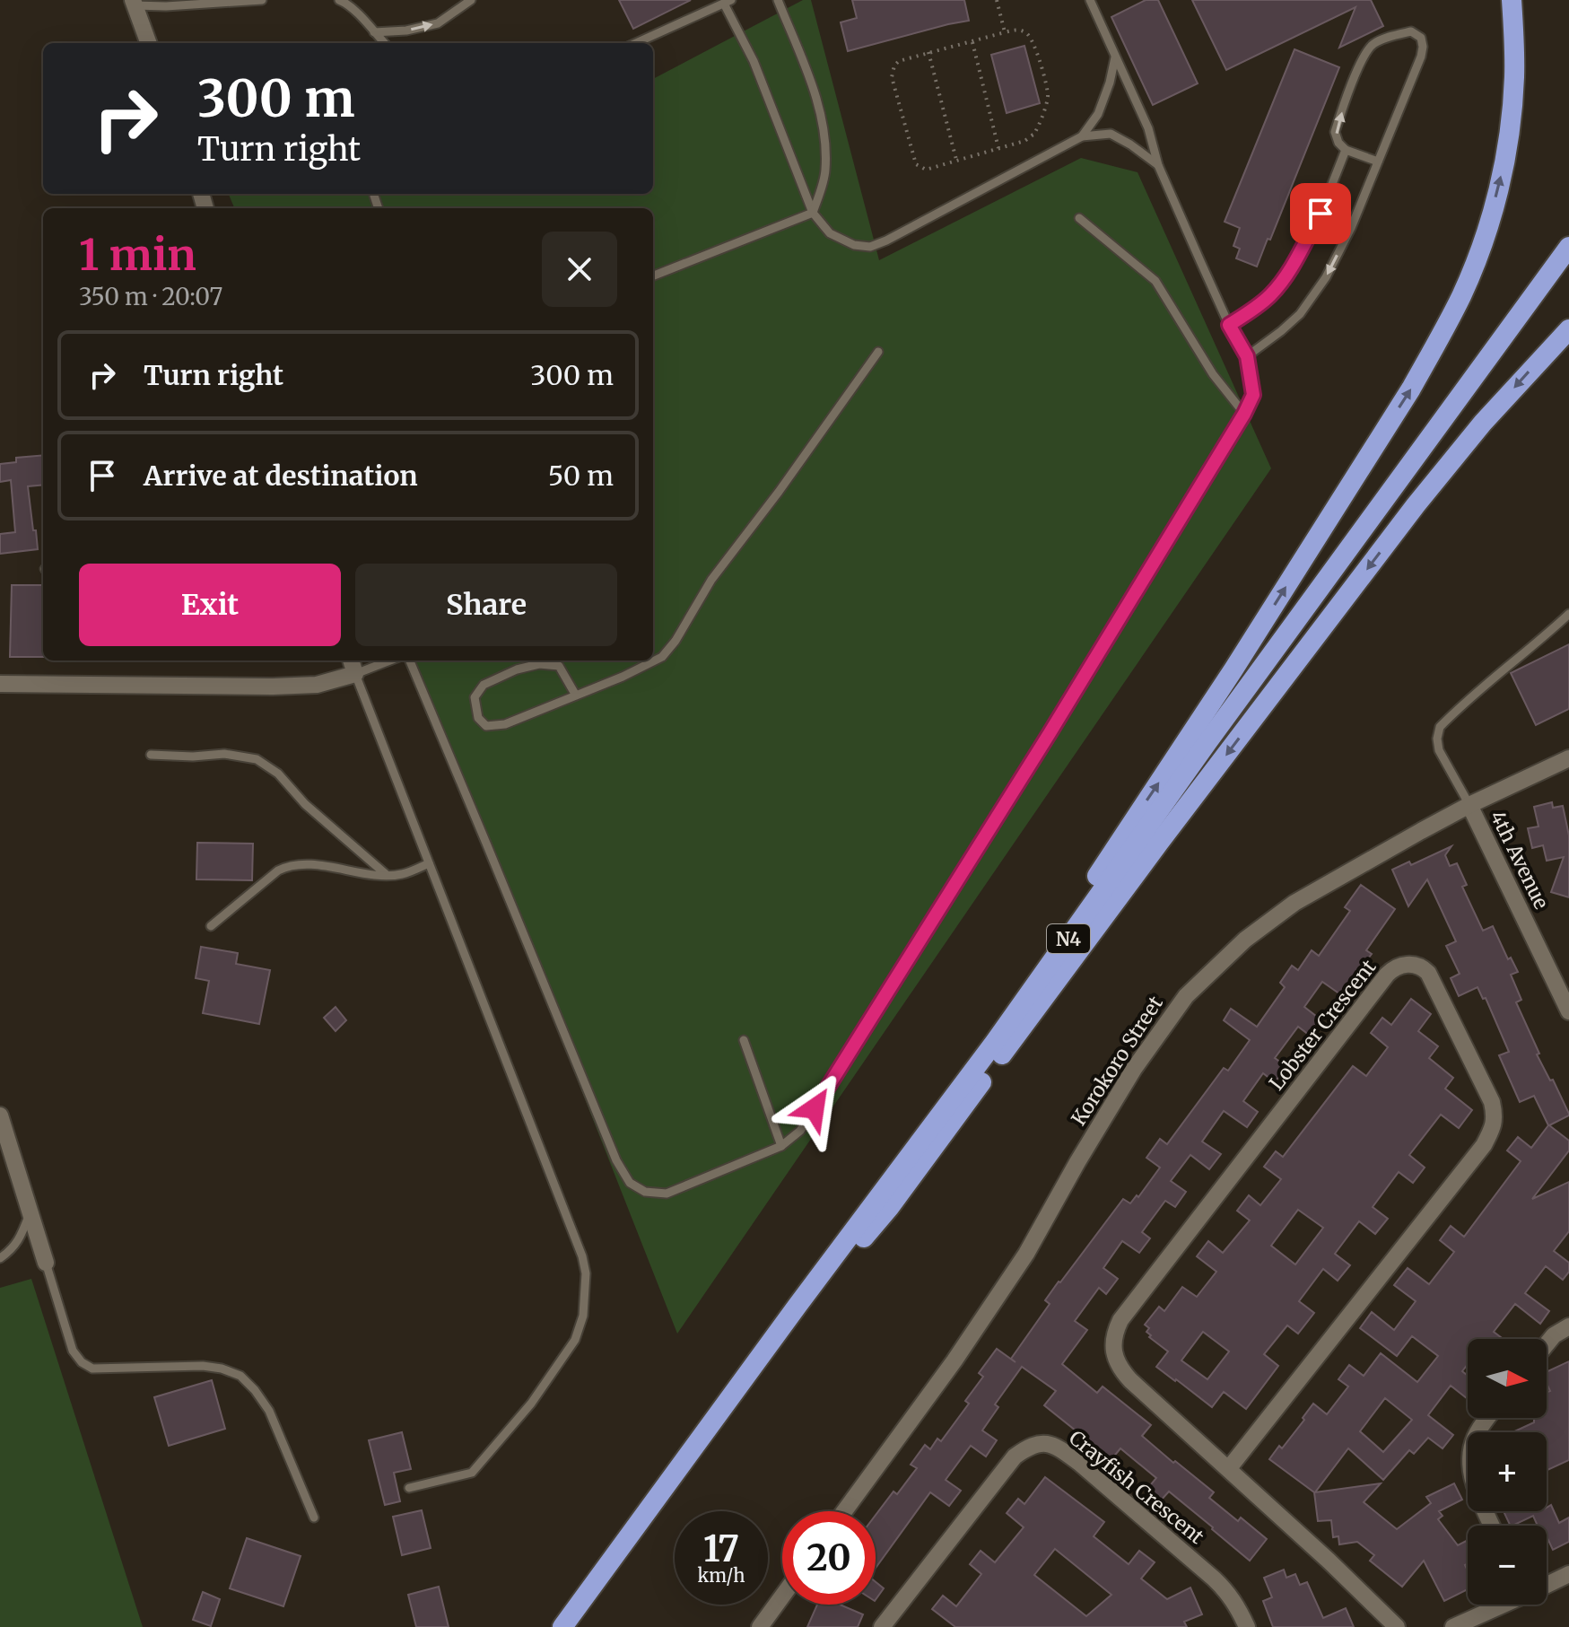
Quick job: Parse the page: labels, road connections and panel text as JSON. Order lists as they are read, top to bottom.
{
  "streets": {
    "highway": ["N4"],
    "street": [
      "4th Avenue",
      "Lobster Crescent",
      "Korokoro Street",
      "Crayfish Crescent"
    ]
  },
  "crossings": [
    ["4th Avenue", "Korokoro Street"]
  ],
  "north": "right",
  "page": {
    "turn": ["300 m", "Turn right"],
    "heading": ["1 min", "350 m · 20:07"],
    "list": [
      {
        "name": "Turn right",
        "value": "300 m"
      },
      {
        "name": "Arrive at destination",
        "value": "50 m"
      }
    ],
    "buttons": ["Exit", "Share"],
    "map_buttons": ["+", "−"],
    "speed": "17 km/h",
    "limit": "20"
  }
}
